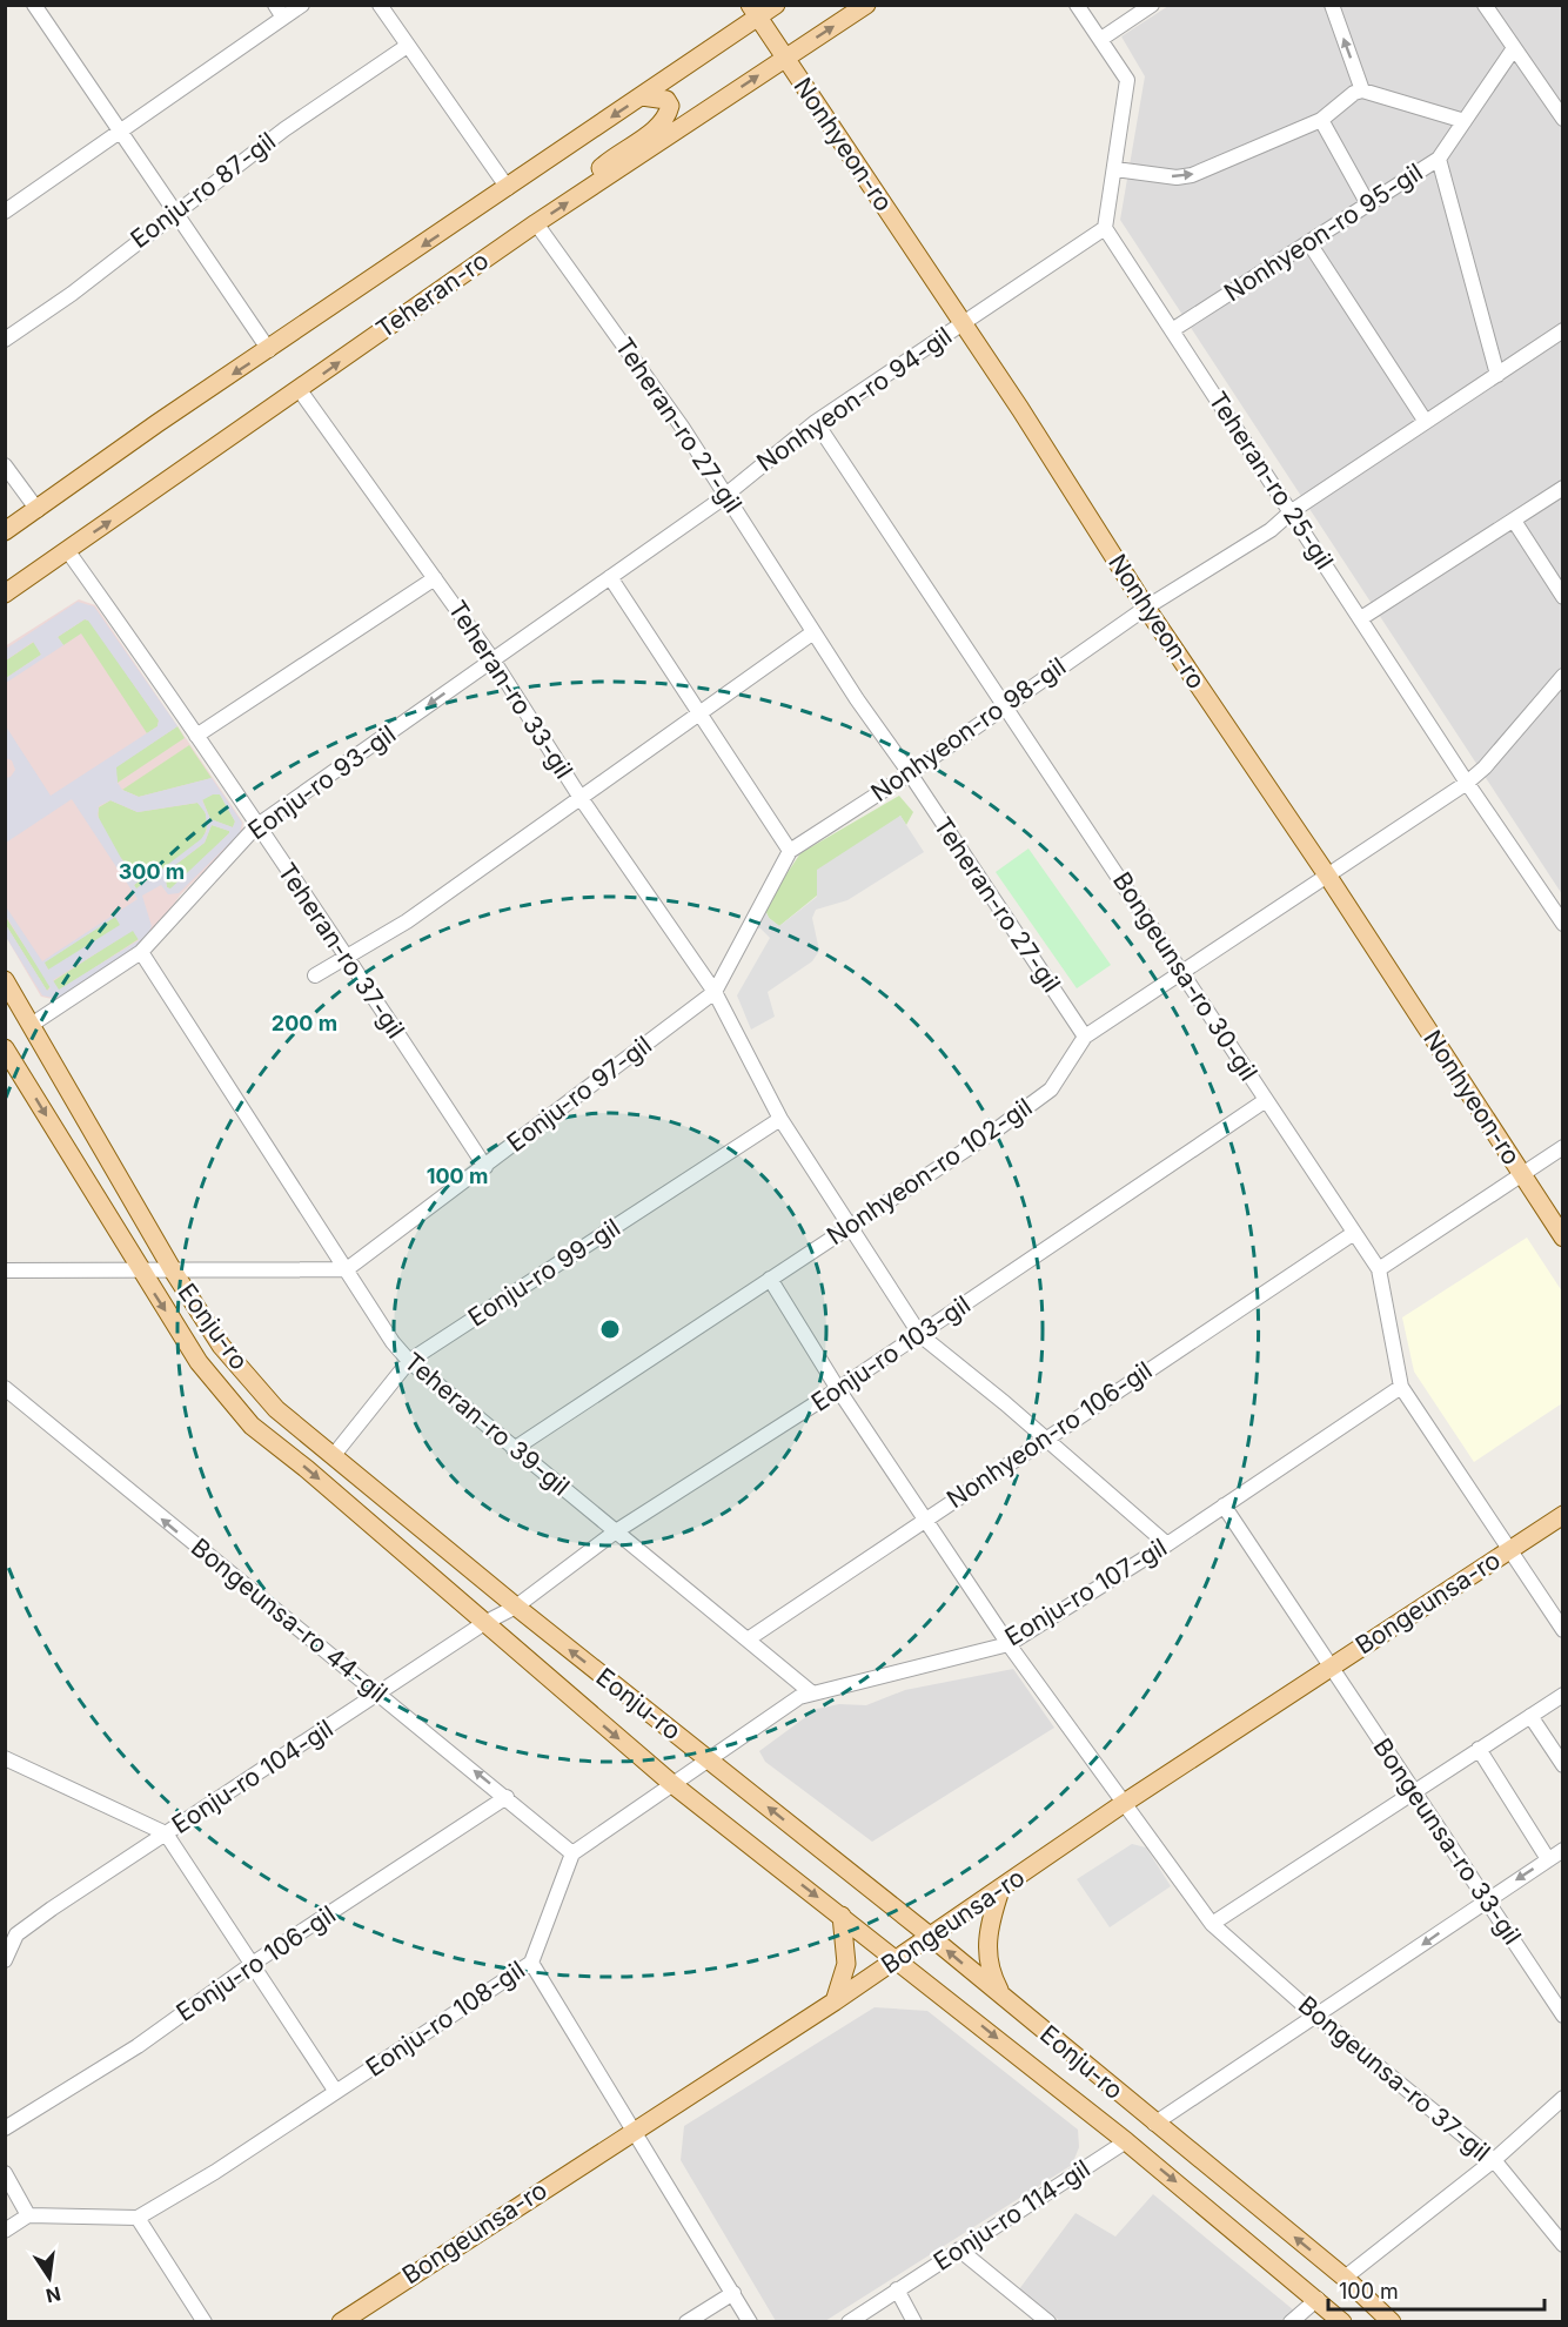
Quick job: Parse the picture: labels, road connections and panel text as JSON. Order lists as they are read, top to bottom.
{
  "streets": {
    "main road": [
      "Nonhyeon-ro",
      "Teheran-ro",
      "Eonju-ro",
      "Bongeunsa-ro"
    ],
    "street": [
      "Eonju-ro 87-gil",
      "Nonhyeon-ro 95-gil",
      "Nonhyeon-ro 94-gil",
      "Teheran-ro 27-gil",
      "Teheran-ro 25-gil",
      "Teheran-ro 33-gil",
      "Nonhyeon-ro 98-gil",
      "Eonju-ro 93-gil",
      "Teheran-ro 37-gil",
      "Bongeunsa-ro 30-gil",
      "Eonju-ro 97-gil",
      "Nonhyeon-ro 102-gil",
      "Eonju-ro 99-gil",
      "Eonju-ro 103-gil",
      "Teheran-ro 39-gil",
      "Nonhyeon-ro 106-gil",
      "Eonju-ro 107-gil",
      "Bongeunsa-ro 44-gil",
      "Eonju-ro 104-gil",
      "Bongeunsa-ro 33-gil",
      "Eonju-ro 106-gil",
      "Eonju-ro 108-gil",
      "Bongeunsa-ro 37-gil",
      "Eonju-ro 114-gil"
    ]
  },
  "crossings": [
    ["Nonhyeon-ro", "Teheran-ro"],
    ["Nonhyeon-ro", "Nonhyeon-ro 94-gil"],
    ["Nonhyeon-ro", "Nonhyeon-ro 98-gil"],
    ["Nonhyeon-ro", "Nonhyeon-ro 102-gil"],
    ["Nonhyeon-ro 95-gil", "Teheran-ro 25-gil"],
    ["Teheran-ro", "Teheran-ro 27-gil"],
    ["Teheran-ro", "Teheran-ro 33-gil"],
    ["Teheran-ro", "Teheran-ro 37-gil"],
    ["Nonhyeon-ro 94-gil", "Teheran-ro 27-gil"],
    ["Nonhyeon-ro 94-gil", "Teheran-ro 25-gil"],
    ["Nonhyeon-ro 94-gil", "Teheran-ro 33-gil"],
    ["Nonhyeon-ro 94-gil", "Eonju-ro 93-gil"],
    ["Nonhyeon-ro 94-gil", "Bongeunsa-ro 30-gil"],
    ["Teheran-ro 27-gil", "Nonhyeon-ro 98-gil"],
    ["Teheran-ro 27-gil", "Nonhyeon-ro 102-gil"],
    ["Teheran-ro 25-gil", "Nonhyeon-ro 98-gil"],
    ["Teheran-ro 25-gil", "Nonhyeon-ro 102-gil"],
    ["Teheran-ro 33-gil", "Nonhyeon-ro 98-gil"],
    ["Teheran-ro 33-gil", "Eonju-ro 93-gil"],
    ["Teheran-ro 33-gil", "Eonju-ro 97-gil"],
    ["Teheran-ro 33-gil", "Nonhyeon-ro 102-gil"],
    ["Teheran-ro 33-gil", "Eonju-ro 99-gil"],
    ["Teheran-ro 33-gil", "Eonju-ro 103-gil"],
    ["Teheran-ro 33-gil", "Nonhyeon-ro 106-gil"],
    ["Teheran-ro 33-gil", "Eonju-ro 107-gil"],
    ["Nonhyeon-ro 98-gil", "Bongeunsa-ro 30-gil"],
    ["Nonhyeon-ro 98-gil", "Eonju-ro 97-gil"],
    ["Eonju-ro 93-gil", "Teheran-ro 37-gil"],
    ["Eonju-ro 93-gil", "Eonju-ro"],
    ["Eonju-ro 93-gil", "Teheran-ro 39-gil"],
    ["Teheran-ro 37-gil", "Eonju-ro 97-gil"],
    ["Bongeunsa-ro 30-gil", "Nonhyeon-ro 102-gil"],
    ["Bongeunsa-ro 30-gil", "Eonju-ro 103-gil"],
    ["Bongeunsa-ro 30-gil", "Nonhyeon-ro 106-gil"],
    ["Bongeunsa-ro 30-gil", "Eonju-ro 107-gil"],
    ["Bongeunsa-ro 30-gil", "Bongeunsa-ro"],
    ["Eonju-ro 97-gil", "Teheran-ro 39-gil"],
    ["Nonhyeon-ro 102-gil", "Teheran-ro 39-gil"],
    ["Nonhyeon-ro 102-gil", "Bongeunsa-ro 37-gil"],
    ["Eonju-ro 99-gil", "Eonju-ro"],
    ["Eonju-ro 99-gil", "Teheran-ro 39-gil"],
    ["Eonju-ro", "Eonju-ro 103-gil"],
    ["Eonju-ro", "Eonju-ro 107-gil"],
    ["Eonju-ro", "Bongeunsa-ro"],
    ["Eonju-ro", "Eonju-ro 104-gil"],
    ["Eonju-ro", "Eonju-ro 114-gil"],
    ["Eonju-ro 103-gil", "Teheran-ro 39-gil"],
    ["Eonju-ro 103-gil", "Eonju-ro 104-gil"],
    ["Eonju-ro 103-gil", "Bongeunsa-ro 37-gil"],
    ["Teheran-ro 39-gil", "Nonhyeon-ro 106-gil"],
    ["Teheran-ro 39-gil", "Eonju-ro 107-gil"],
    ["Nonhyeon-ro 106-gil", "Bongeunsa-ro 37-gil"],
    ["Eonju-ro 107-gil", "Bongeunsa-ro 33-gil"],
    ["Eonju-ro 107-gil", "Bongeunsa-ro 37-gil"],
    ["Bongeunsa-ro", "Bongeunsa-ro 33-gil"],
    ["Bongeunsa-ro", "Bongeunsa-ro 37-gil"],
    ["Bongeunsa-ro 44-gil", "Eonju-ro 104-gil"],
    ["Bongeunsa-ro 44-gil", "Eonju-ro 106-gil"],
    ["Bongeunsa-ro 44-gil", "Eonju-ro 108-gil"]
  ],
  "one_way": ["Bongeunsa-ro 44-gil"],
  "scale_bar": "100 m",
  "north": "bottom",
  "rings": ["300 m", "200 m", "100 m"]
}
